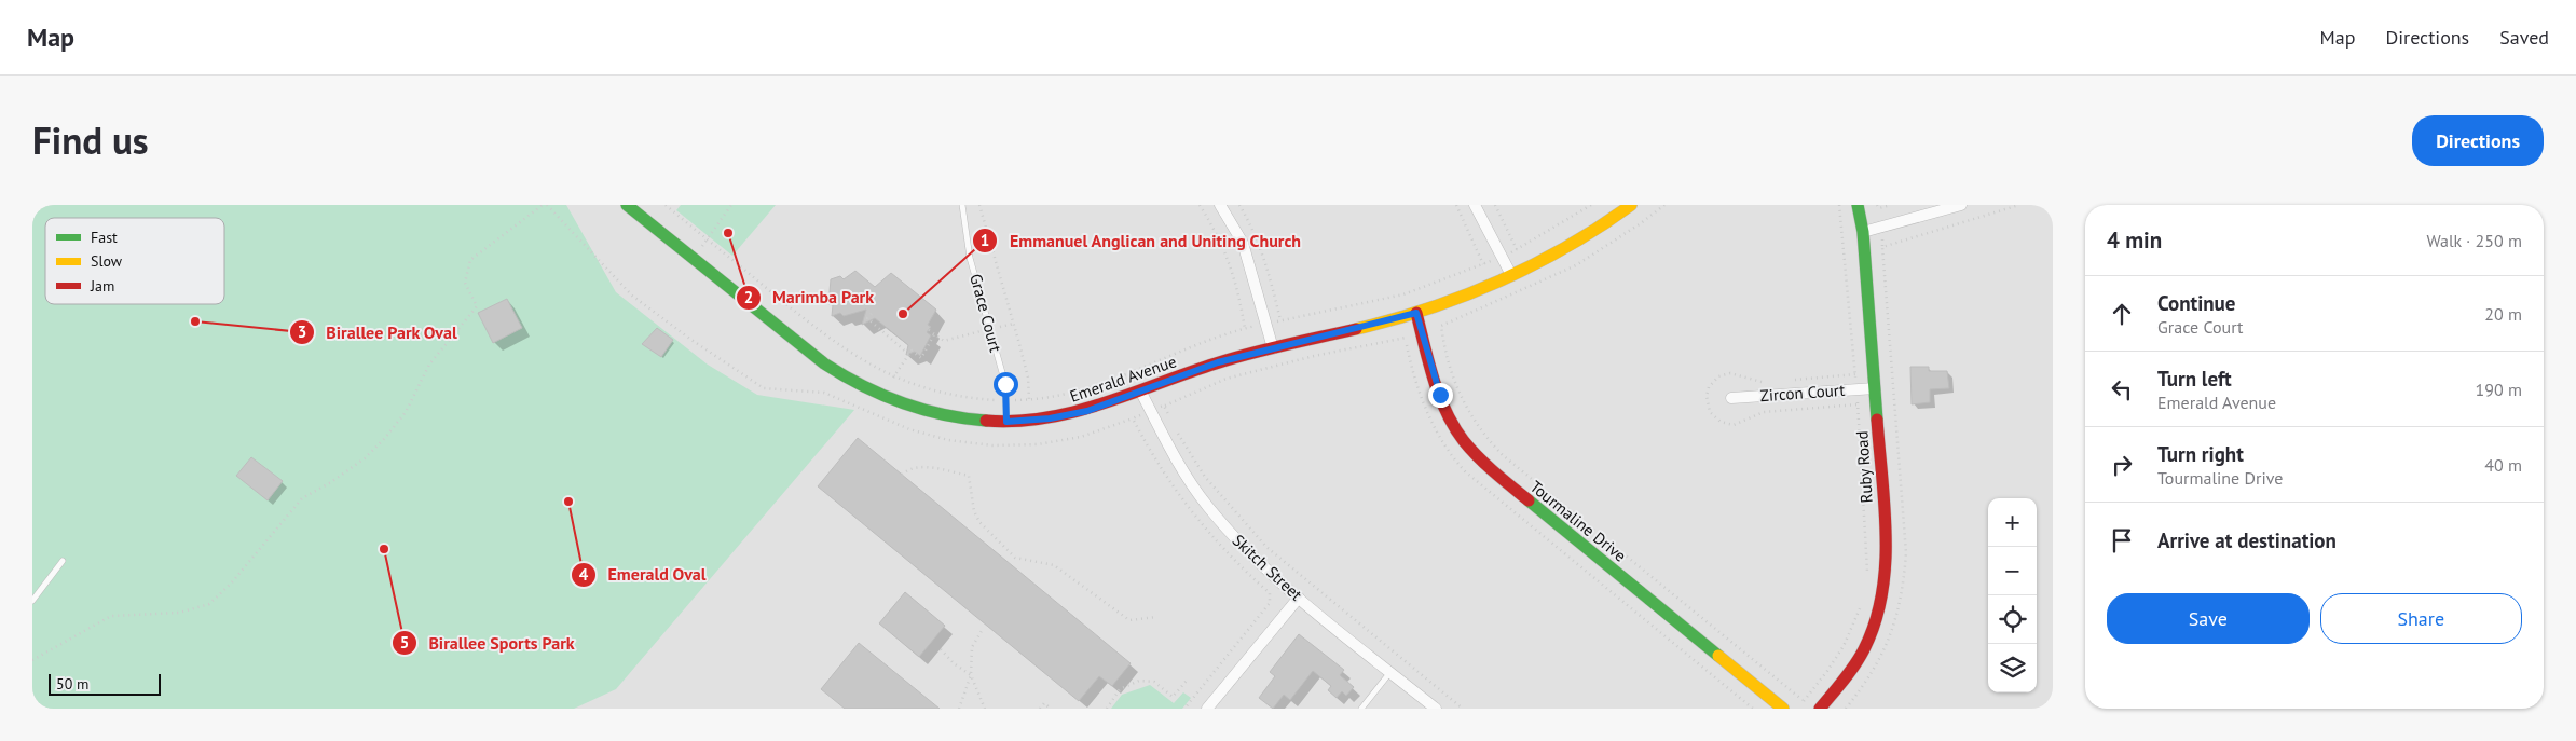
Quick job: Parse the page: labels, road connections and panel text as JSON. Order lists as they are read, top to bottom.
{
  "streets": {
    "street": [
      "Emerald Avenue",
      "Zircon Court",
      "Ruby Road",
      "Tourmaline Drive",
      "Skitch Street"
    ],
    "lane": ["Grace Court"]
  },
  "crossings": [
    ["Grace Court", "Emerald Avenue"],
    ["Emerald Avenue", "Tourmaline Drive"],
    ["Emerald Avenue", "Skitch Street"],
    ["Zircon Court", "Ruby Road"]
  ],
  "places": [
    "Marimba Park",
    "Emmanuel Anglican and Uniting Church",
    "Birallee Park Oval",
    "Emerald Oval",
    "Birallee Sports Park"
  ],
  "legend": ["Fast", "Slow", "Jam"],
  "scale_bar": "50 m",
  "page": {
    "header": "Map",
    "nav": ["Map", "Directions", "Saved"],
    "title": "Find us",
    "buttons": [
      "Directions",
      ["Save", "Share"]
    ],
    "heading": ["4 min", "Walk · 250 m"],
    "list": [
      ["Continue", "Grace Court", "20 m"],
      ["Turn left", "Emerald Avenue", "190 m"],
      ["Turn right", "Tourmaline Drive", "40 m"],
      "Arrive at destination"
    ],
    "map_buttons": ["+", "−"],
    "scale": "50 m"
  }
}
